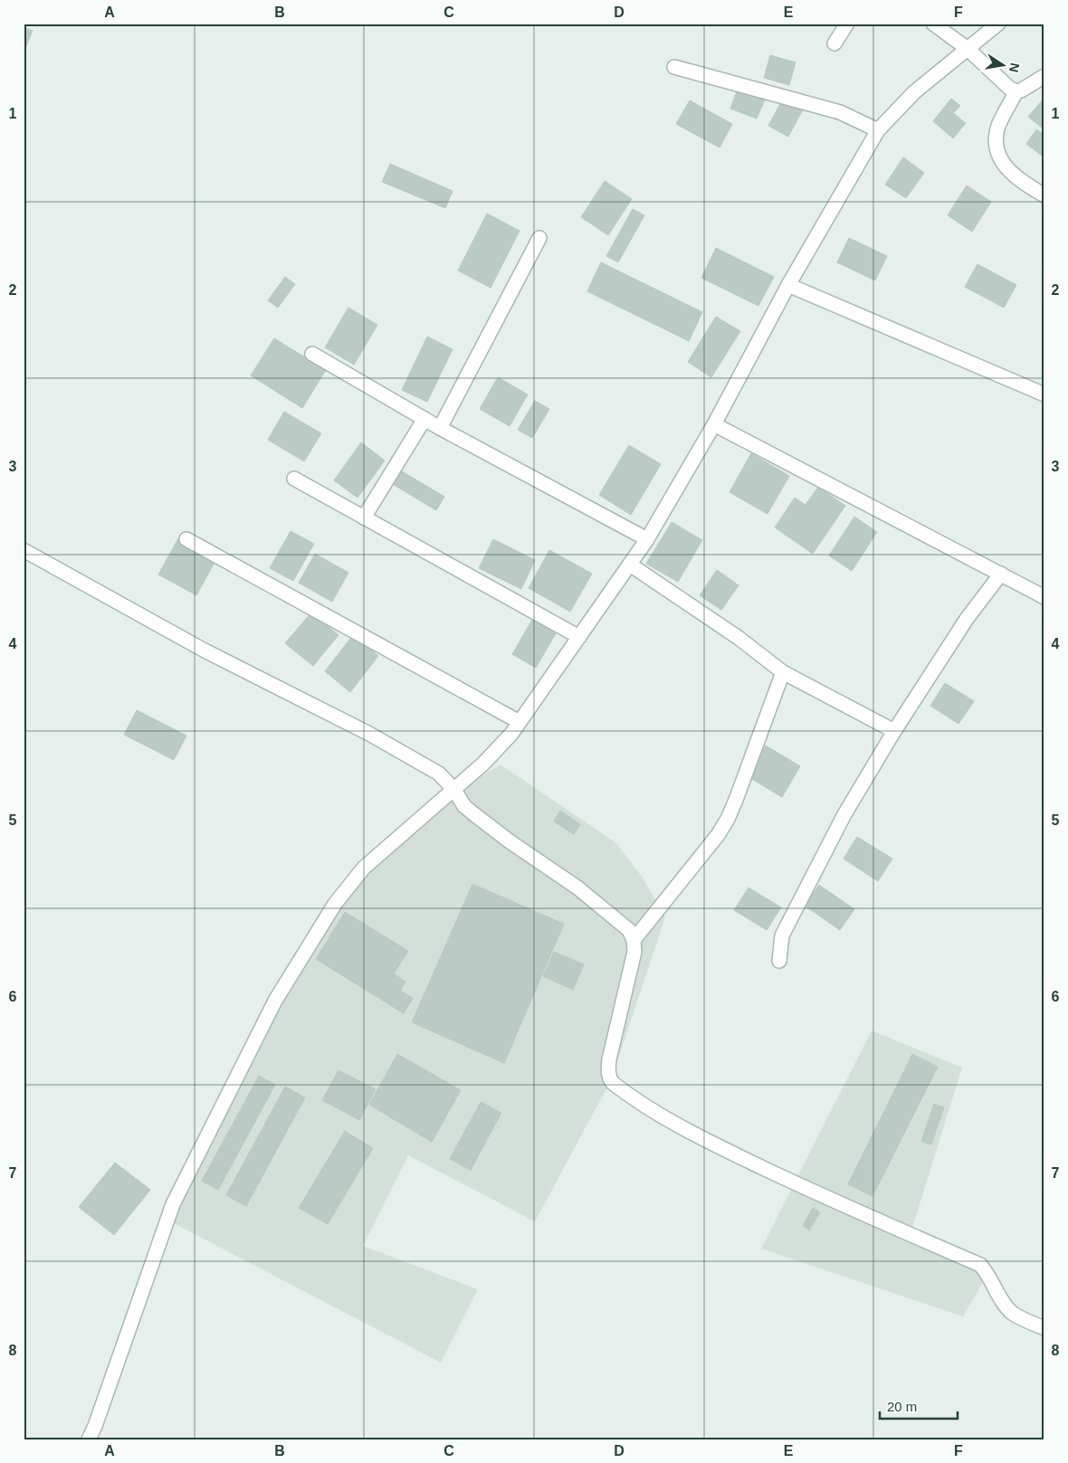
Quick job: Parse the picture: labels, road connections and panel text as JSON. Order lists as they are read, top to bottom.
{
  "scale_bar": "20 m",
  "north": "right",
  "grid": {
    "columns": [
      "A",
      "B",
      "C",
      "D",
      "E",
      "F"
    ],
    "rows": [
      "1",
      "2",
      "3",
      "4",
      "5",
      "6",
      "7",
      "8"
    ]
  }
}
